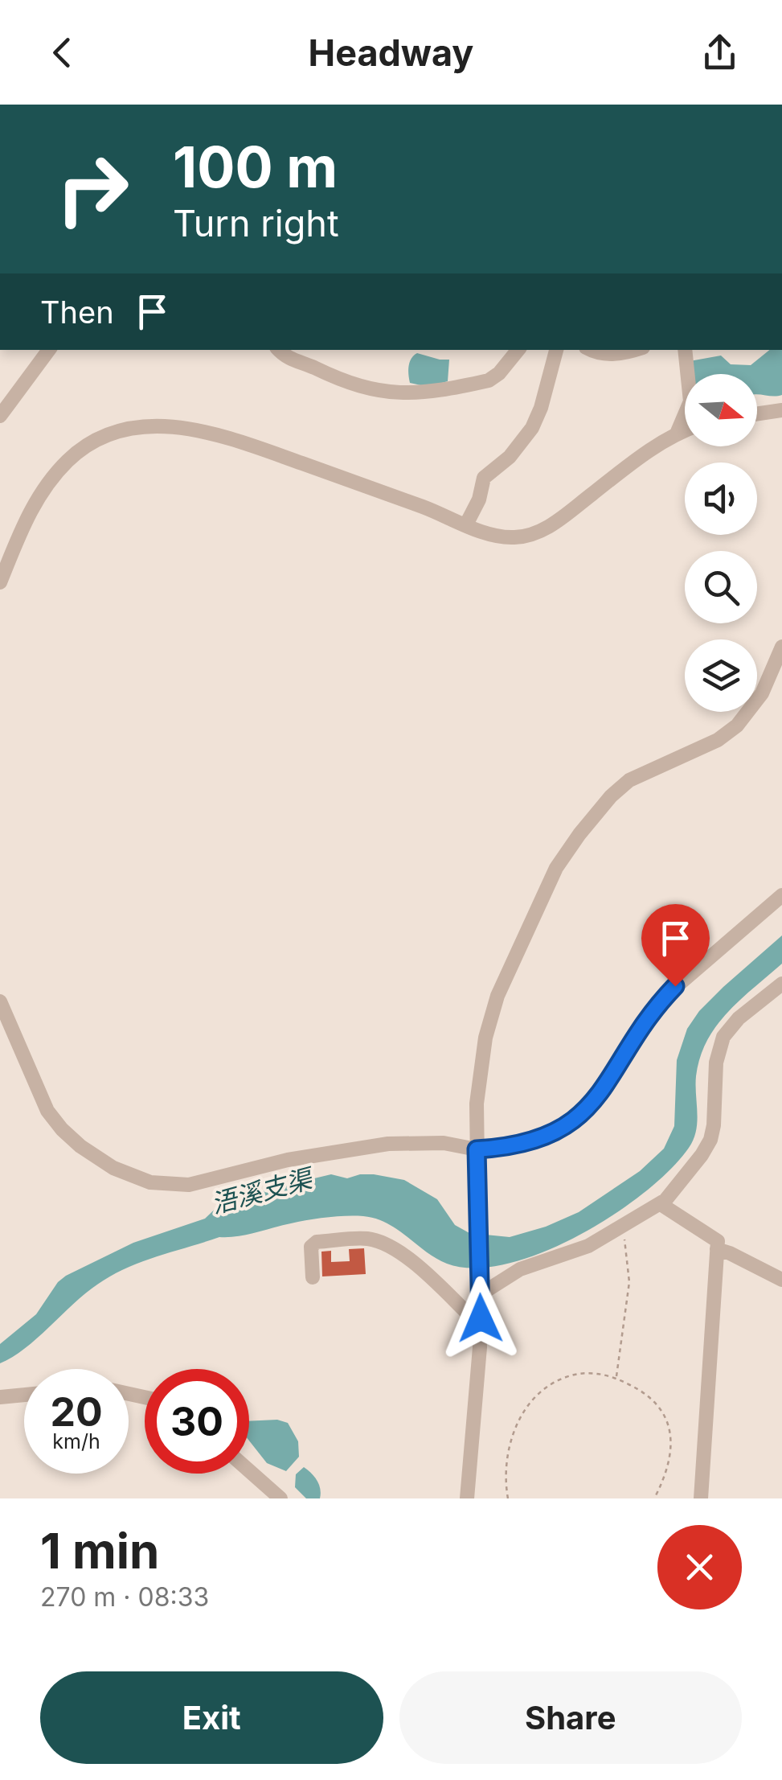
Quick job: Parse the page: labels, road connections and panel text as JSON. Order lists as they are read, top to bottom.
{
  "water": ["浯溪支渠"],
  "north": "right",
  "page": {
    "header": "Headway",
    "turn": ["100 m", "Turn right"],
    "then": "Then",
    "speed": "20 km/h",
    "limit": "30",
    "heading": ["1 min", "270 m · 08:33"],
    "buttons": ["Exit", "Share"]
  }
}
